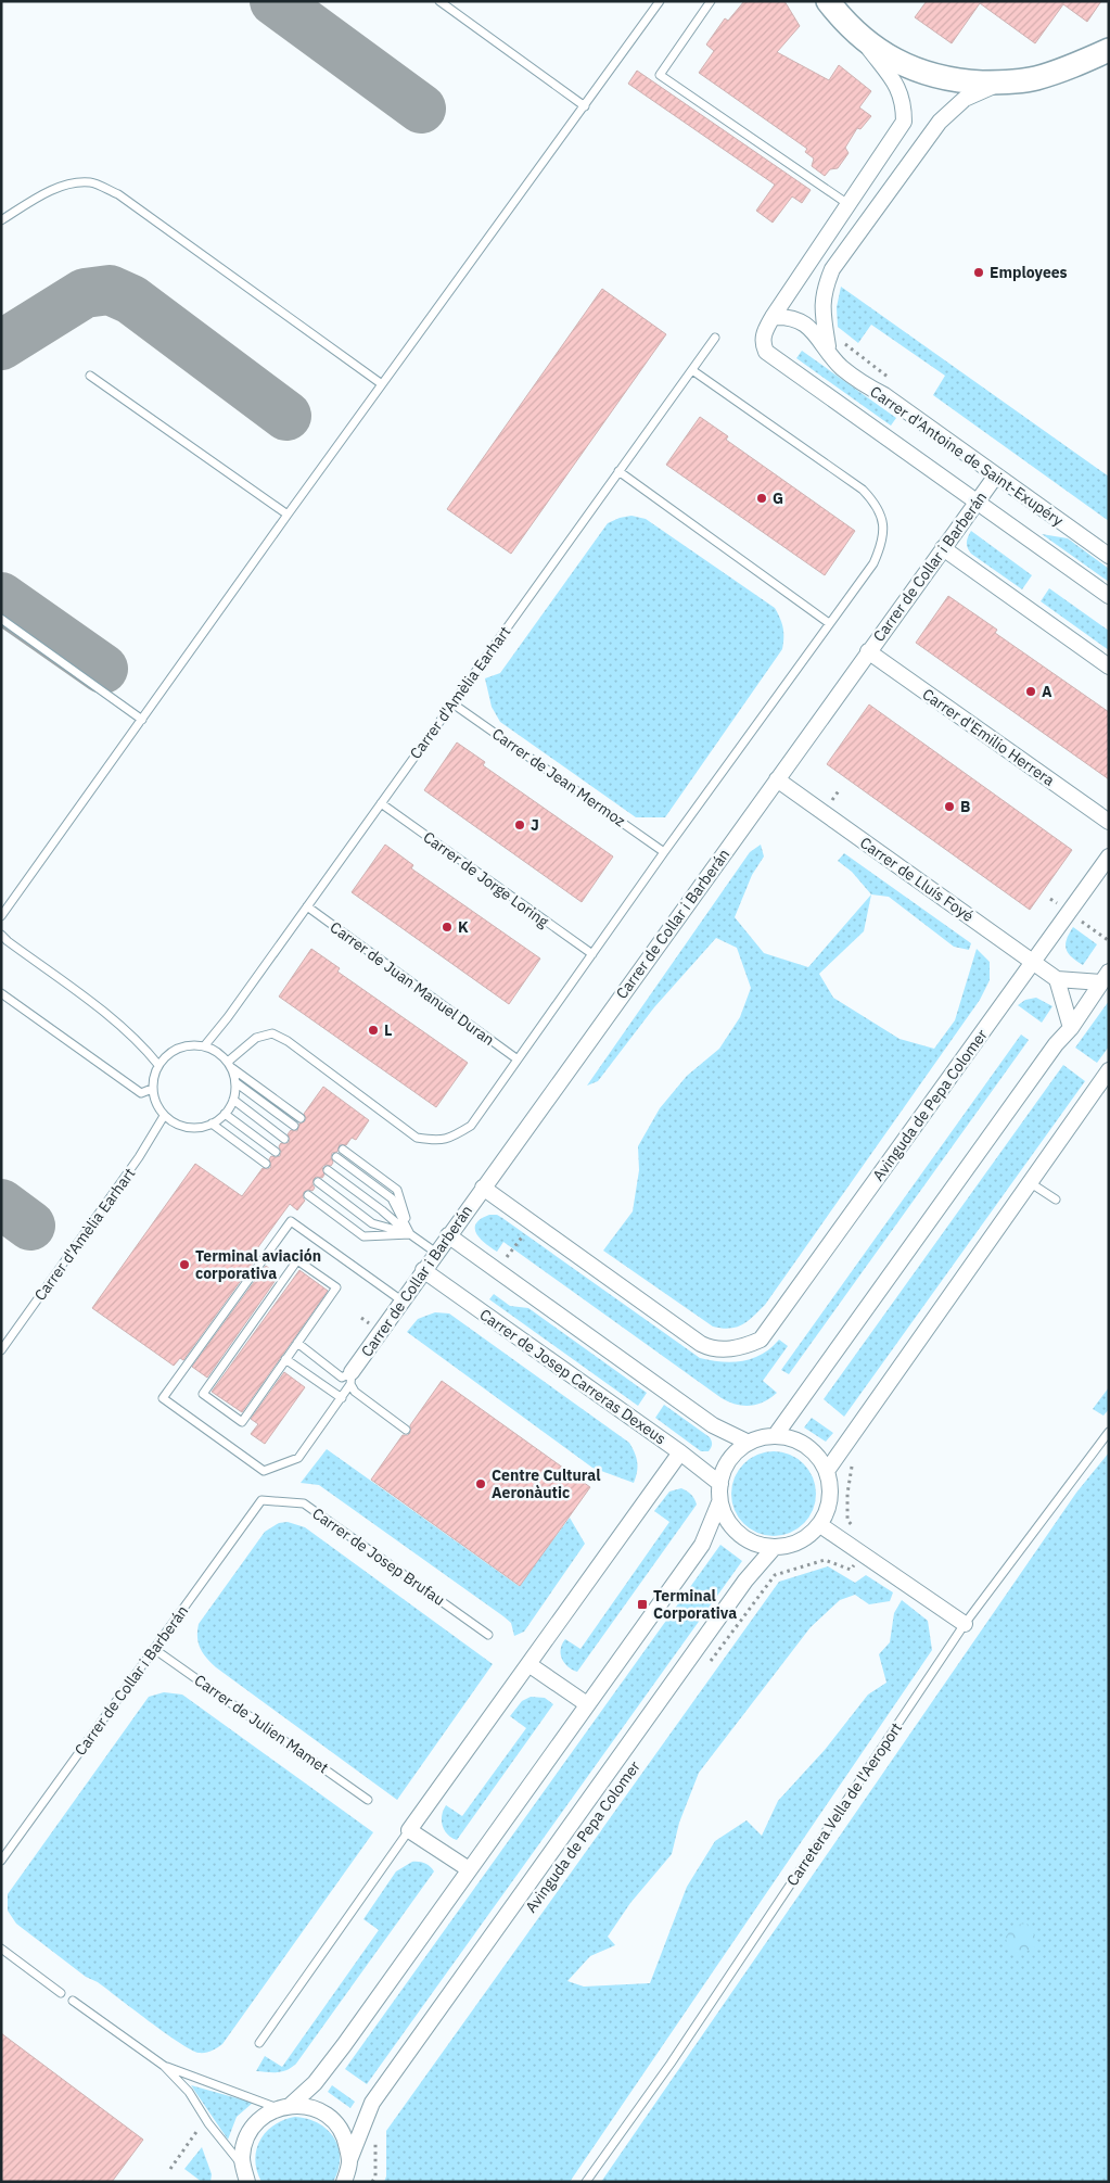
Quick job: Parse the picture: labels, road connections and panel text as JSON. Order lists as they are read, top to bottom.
{
  "streets": {
    "street": [
      "Carrer d'Antoine de Saint-Exupéry",
      "Carrer de Collar i Barberán",
      "Carrer d'Emilio Herrera",
      "Carrer de Lluís Foyé",
      "Avinguda de Pepa Colomer",
      "Carrer de Josep Carreras Dexeus"
    ],
    "lane": [
      "Carrer d'Amèlia Earhart",
      "Carrer de Jean Mermoz",
      "Carrer de Jorge Loring",
      "Carrer de Juan Manuel Duran",
      "Carrer de Josep Brufau",
      "Carrer de Julien Mamet",
      "Carretera Vella de l'Aeroport"
    ]
  },
  "crossings": [
    ["Carrer d'Antoine de Saint-Exupéry", "Carrer de Collar i Barberán"],
    ["Carrer de Collar i Barberán", "Carrer d'Emilio Herrera"],
    ["Carrer de Collar i Barberán", "Carrer de Lluís Foyé"],
    ["Carrer de Collar i Barberán", "Avinguda de Pepa Colomer"],
    ["Carrer de Collar i Barberán", "Carrer de Josep Carreras Dexeus"],
    ["Carrer de Collar i Barberán", "Carrer de Josep Brufau"],
    ["Carrer de Collar i Barberán", "Carrer de Julien Mamet"],
    ["Carrer d'Amèlia Earhart", "Carrer de Jean Mermoz"],
    ["Carrer d'Amèlia Earhart", "Carrer de Jorge Loring"],
    ["Carrer d'Amèlia Earhart", "Carrer de Juan Manuel Duran"],
    ["Carrer de Lluís Foyé", "Avinguda de Pepa Colomer"],
    ["Avinguda de Pepa Colomer", "Carrer de Josep Carreras Dexeus"]
  ],
  "places": {
    "other": [
      "Employees",
      "G",
      "A",
      "B",
      "J",
      "K",
      "L",
      "Terminal aviación corporativa",
      "Centre Cultural Aeronàutic"
    ],
    "transit": ["Terminal Corporativa"]
  }
}
